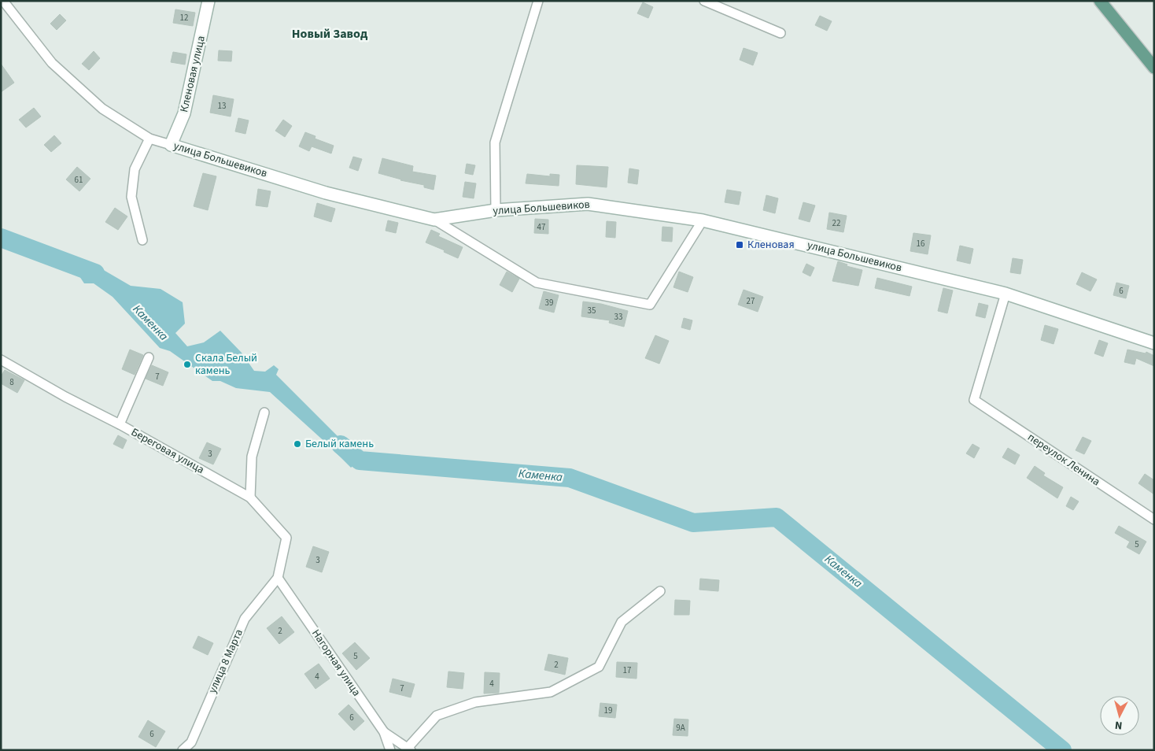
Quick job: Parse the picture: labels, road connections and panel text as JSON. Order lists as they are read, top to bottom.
{
  "streets": {
    "street": [
      "Кленовая улица",
      "улица Большевиков",
      "Береговая улица",
      "переулок Ленина",
      "улица 8 Марта",
      "Нагорная улица"
    ]
  },
  "crossings": [
    ["Кленовая улица", "улица Большевиков"],
    ["улица Большевиков", "переулок Ленина"],
    ["Береговая улица", "улица 8 Марта"],
    ["Береговая улица", "Нагорная улица"],
    ["улица 8 Марта", "Нагорная улица"]
  ],
  "districts": ["Новый Завод"],
  "water": ["Каменка"],
  "places": {
    "transit": ["Кленовая"],
    "other": ["Скала Белый камень", "Белый камень"]
  },
  "house_numbers": [
    "12",
    "13",
    "61",
    "22",
    "47",
    "16",
    "6",
    "27",
    "39",
    "35",
    "33",
    "7",
    "8",
    "3",
    "5",
    "3",
    "2",
    "5",
    "2",
    "17",
    "4",
    "4",
    "7",
    "19",
    "6",
    "9А",
    "6"
  ],
  "north": "bottom"
}
